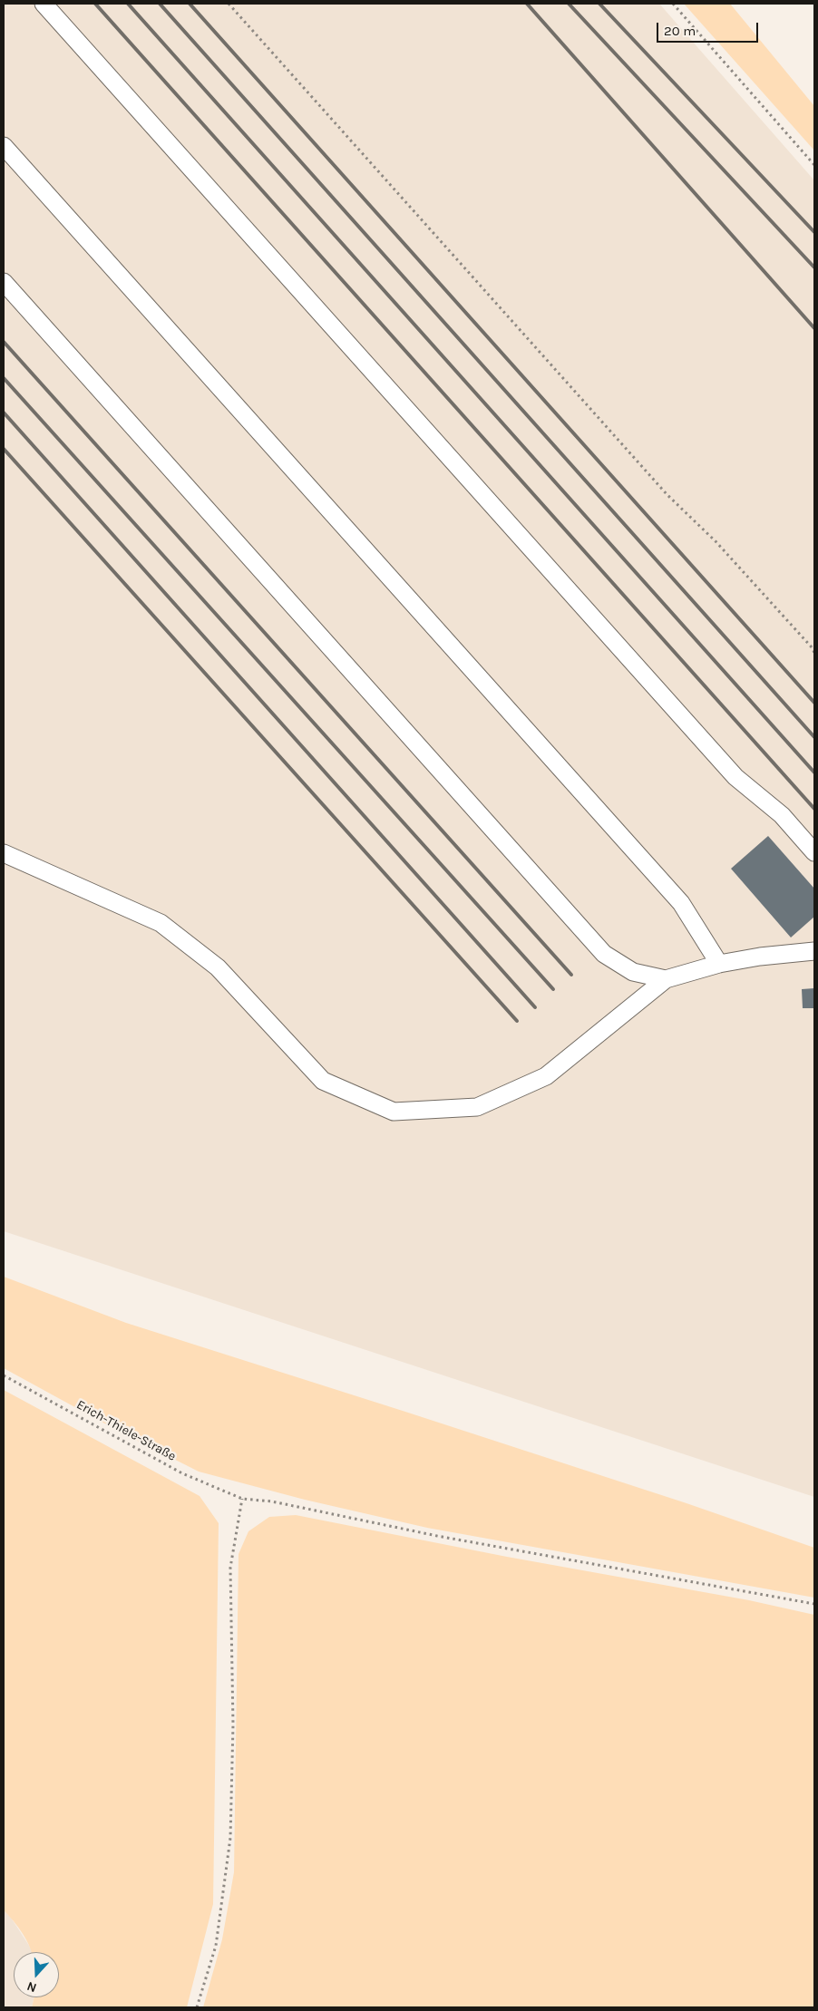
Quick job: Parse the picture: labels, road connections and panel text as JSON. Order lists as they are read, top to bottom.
{
  "streets": {
    "path": ["Erich-Thiele-Straße"]
  },
  "scale_bar": "20 m",
  "north": "bottom"
}
